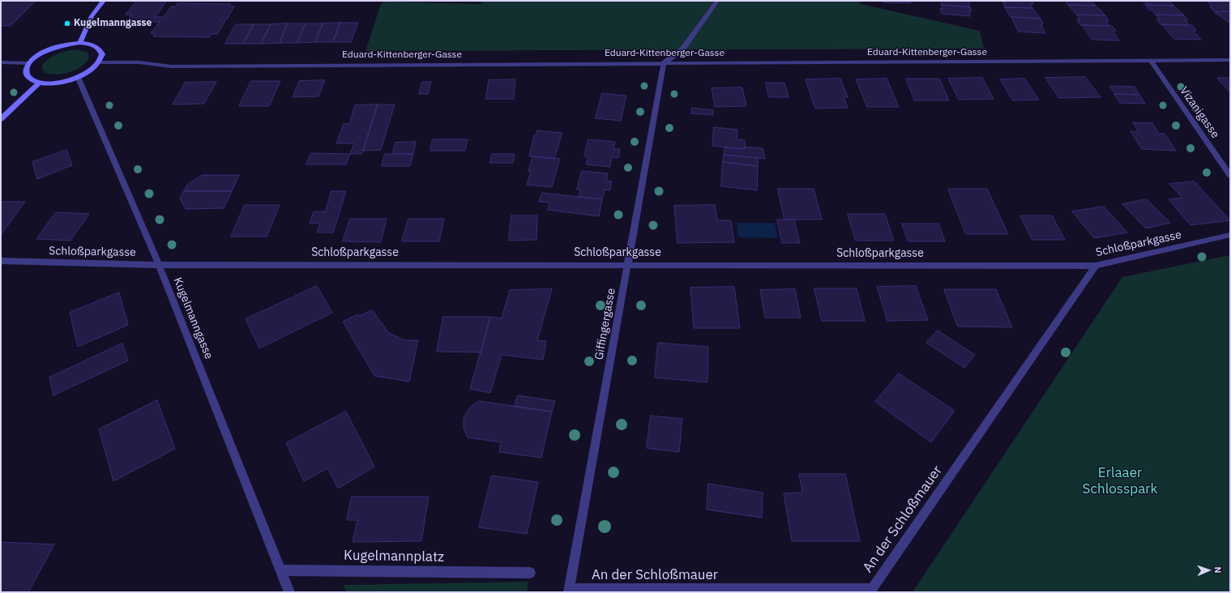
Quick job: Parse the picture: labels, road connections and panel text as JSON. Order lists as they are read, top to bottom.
{
  "streets": {
    "street": [
      "Eduard-Kittenberger-Gasse",
      "Vizanigasse",
      "Schloßparkgasse",
      "Kugelmanngasse",
      "Giffingergasse",
      "An der Schloßmauer",
      "Kugelmannplatz"
    ]
  },
  "crossings": [
    ["Eduard-Kittenberger-Gasse", "Vizanigasse"],
    ["Eduard-Kittenberger-Gasse", "Giffingergasse"],
    ["Schloßparkgasse", "Kugelmanngasse"],
    ["Schloßparkgasse", "Giffingergasse"],
    ["Schloßparkgasse", "An der Schloßmauer"],
    ["Kugelmanngasse", "Kugelmannplatz"],
    ["Giffingergasse", "An der Schloßmauer"]
  ],
  "parks": ["Erlaaer Schlosspark"],
  "places": ["Kugelmanngasse"],
  "north": "right"
}
